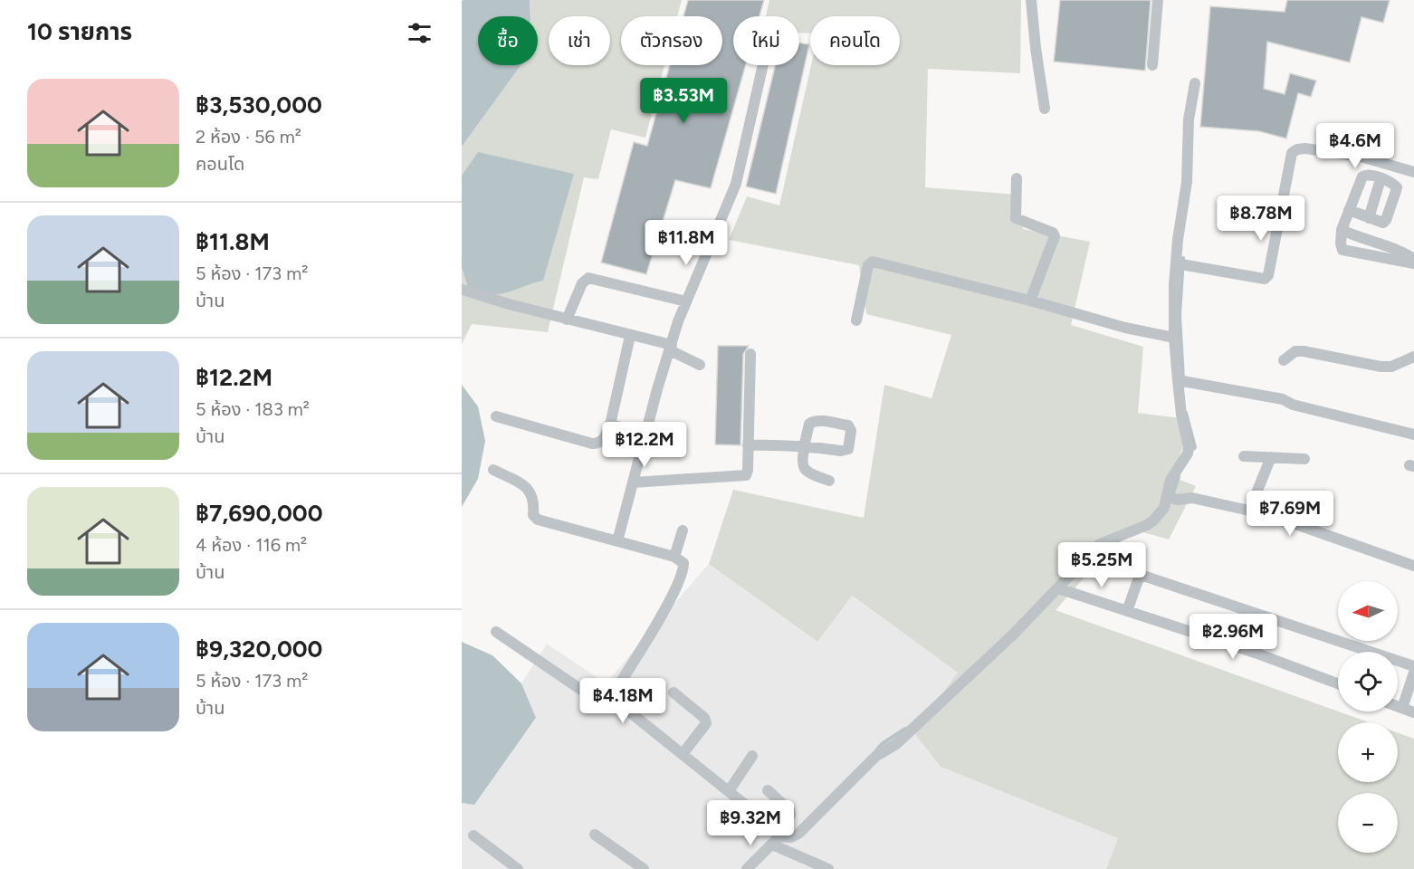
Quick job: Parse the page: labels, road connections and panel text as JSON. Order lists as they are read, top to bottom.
{
  "north": "left",
  "page": {
    "heading": "10 รายการ",
    "chip": [
      "ซื้อ",
      "เช่า",
      "ตัวกรอง",
      "ใหม่",
      "คอนโด"
    ],
    "list": [
      {
        "name": "฿3,530,000",
        "note": "2 ห้อง · 56 m² · คอนโด"
      },
      {
        "name": "฿11.8M",
        "note": "5 ห้อง · 173 m² · บ้าน"
      },
      {
        "name": "฿12.2M",
        "note": "5 ห้อง · 183 m² · บ้าน"
      },
      {
        "name": "฿7,690,000",
        "note": "4 ห้อง · 116 m² · บ้าน"
      },
      {
        "name": "฿9,320,000",
        "note": "5 ห้อง · 173 m² · บ้าน"
      }
    ],
    "price": [
      "฿3.53M",
      "฿4.6M",
      "฿8.78M",
      "฿11.8M",
      "฿12.2M",
      "฿7.69M",
      "฿5.25M",
      "฿2.96M",
      "฿4.18M",
      "฿9.32M"
    ],
    "map_buttons": ["+", "−"]
  }
}
